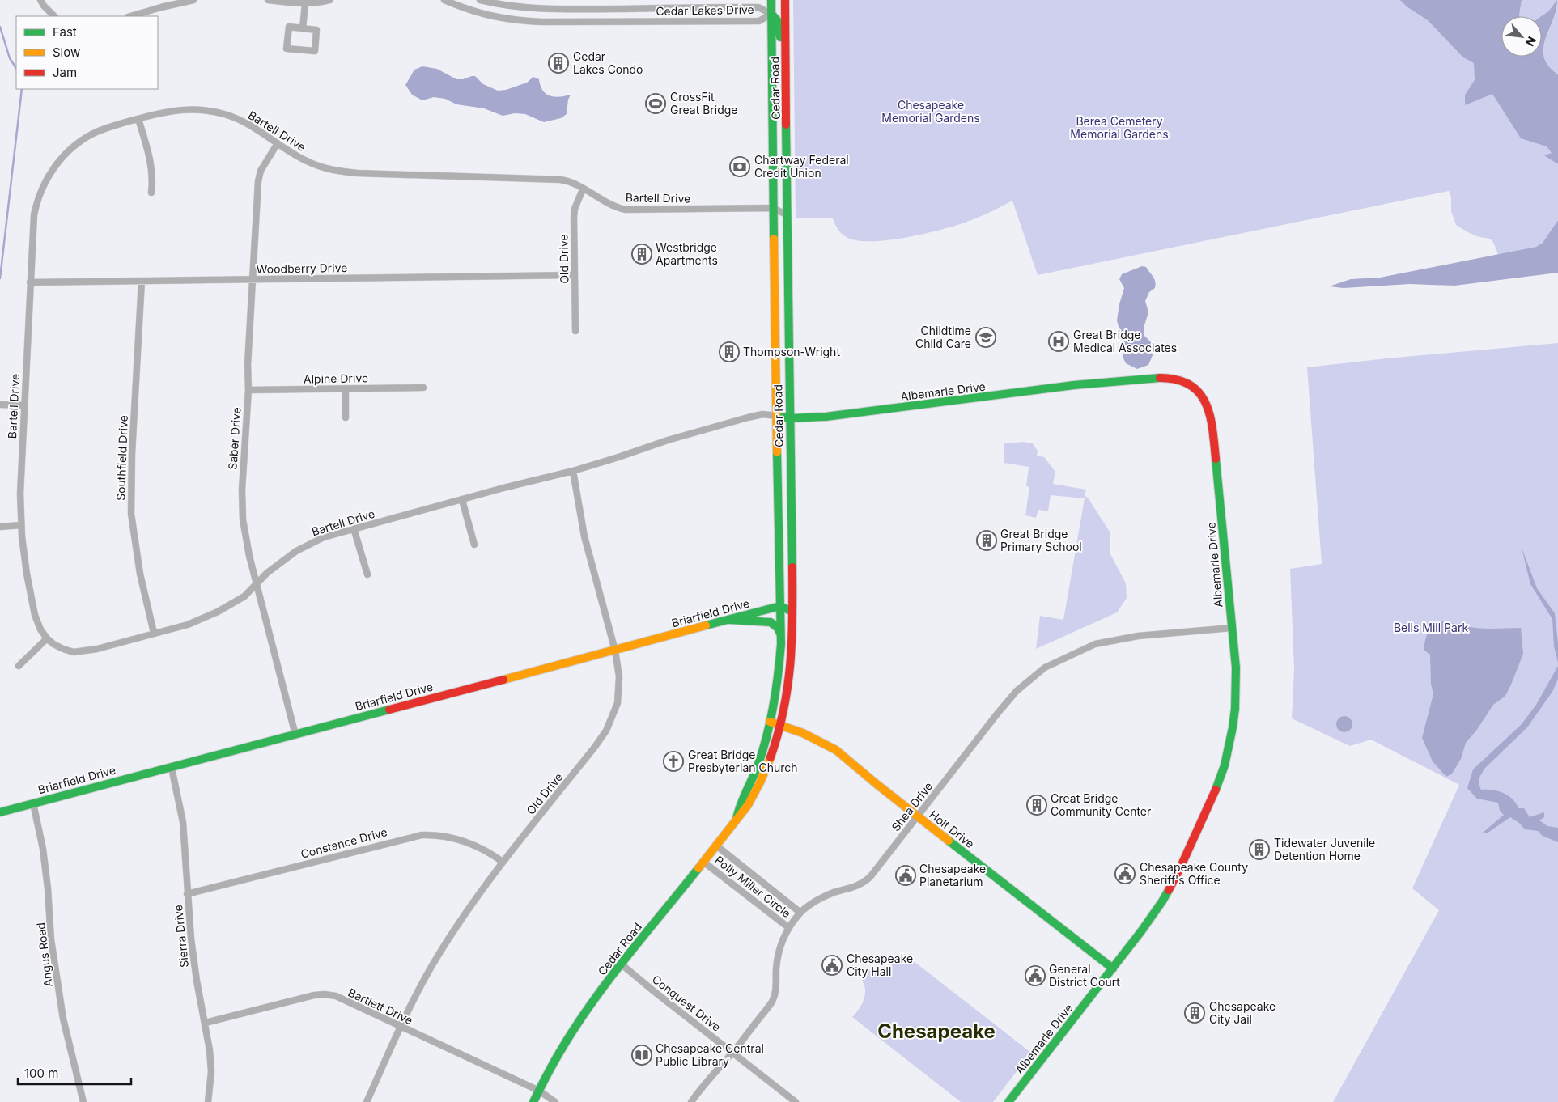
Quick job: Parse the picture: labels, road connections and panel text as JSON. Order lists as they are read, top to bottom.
{
  "streets": {
    "street": [
      "Cedar Lakes Drive",
      "Cedar Road",
      "Bartell Drive",
      "Old Drive",
      "Woodberry Drive",
      "Alpine Drive",
      "Albemarle Drive",
      "Saber Drive",
      "Southfield Drive",
      "Briarfield Drive",
      "Shea Drive",
      "Holt Drive",
      "Constance Drive",
      "Polly Miller Circle",
      "Sierra Drive",
      "Angus Road",
      "Conquest Drive",
      "Bartlett Drive"
    ]
  },
  "crossings": [
    ["Cedar Lakes Drive", "Cedar Road"],
    ["Cedar Road", "Bartell Drive"],
    ["Cedar Road", "Albemarle Drive"],
    ["Cedar Road", "Briarfield Drive"],
    ["Cedar Road", "Holt Drive"],
    ["Cedar Road", "Polly Miller Circle"],
    ["Cedar Road", "Conquest Drive"],
    ["Cedar Road", "Bartlett Drive"],
    ["Bartell Drive", "Old Drive"],
    ["Bartell Drive", "Woodberry Drive"],
    ["Bartell Drive", "Albemarle Drive"],
    ["Bartell Drive", "Saber Drive"],
    ["Bartell Drive", "Southfield Drive"],
    ["Old Drive", "Woodberry Drive"],
    ["Old Drive", "Briarfield Drive"],
    ["Old Drive", "Constance Drive"],
    ["Old Drive", "Bartlett Drive"],
    ["Woodberry Drive", "Saber Drive"],
    ["Woodberry Drive", "Southfield Drive"],
    ["Alpine Drive", "Saber Drive"],
    ["Albemarle Drive", "Shea Drive"],
    ["Albemarle Drive", "Holt Drive"],
    ["Saber Drive", "Briarfield Drive"],
    ["Briarfield Drive", "Sierra Drive"],
    ["Briarfield Drive", "Angus Road"],
    ["Shea Drive", "Holt Drive"],
    ["Shea Drive", "Polly Miller Circle"],
    ["Shea Drive", "Conquest Drive"],
    ["Constance Drive", "Sierra Drive"],
    ["Sierra Drive", "Bartlett Drive"]
  ],
  "districts": ["Chesapeake"],
  "parks": ["Chesapeake Memorial Gardens", "Berea Cemetery Memorial Gardens", "Bells Mill Park"],
  "places": {
    "building": [
      "Cedar Lakes Condo",
      "Westbridge Apartments",
      "Thompson-Wright",
      "Great Bridge Primary School",
      "Great Bridge Community Center",
      "Tidewater Juvenile Detention Home",
      "Chesapeake City Jail"
    ],
    "sports": ["CrossFit Great Bridge"],
    "bank": ["Chartway Federal Credit Union"],
    "school or university": ["Childtime Child Care"],
    "hospital": ["Great Bridge Medical Associates"],
    "church": ["Great Bridge Presbyterian Church"],
    "public building": [
      "Chesapeake County Sheriff's Office",
      "Chesapeake Planetarium",
      "Chesapeake City Hall",
      "General District Court"
    ],
    "library": ["Chesapeake Central Public Library"]
  },
  "legend": ["Fast", "Slow", "Jam"],
  "scale_bar": "100 m",
  "north": "bottom right"
}
